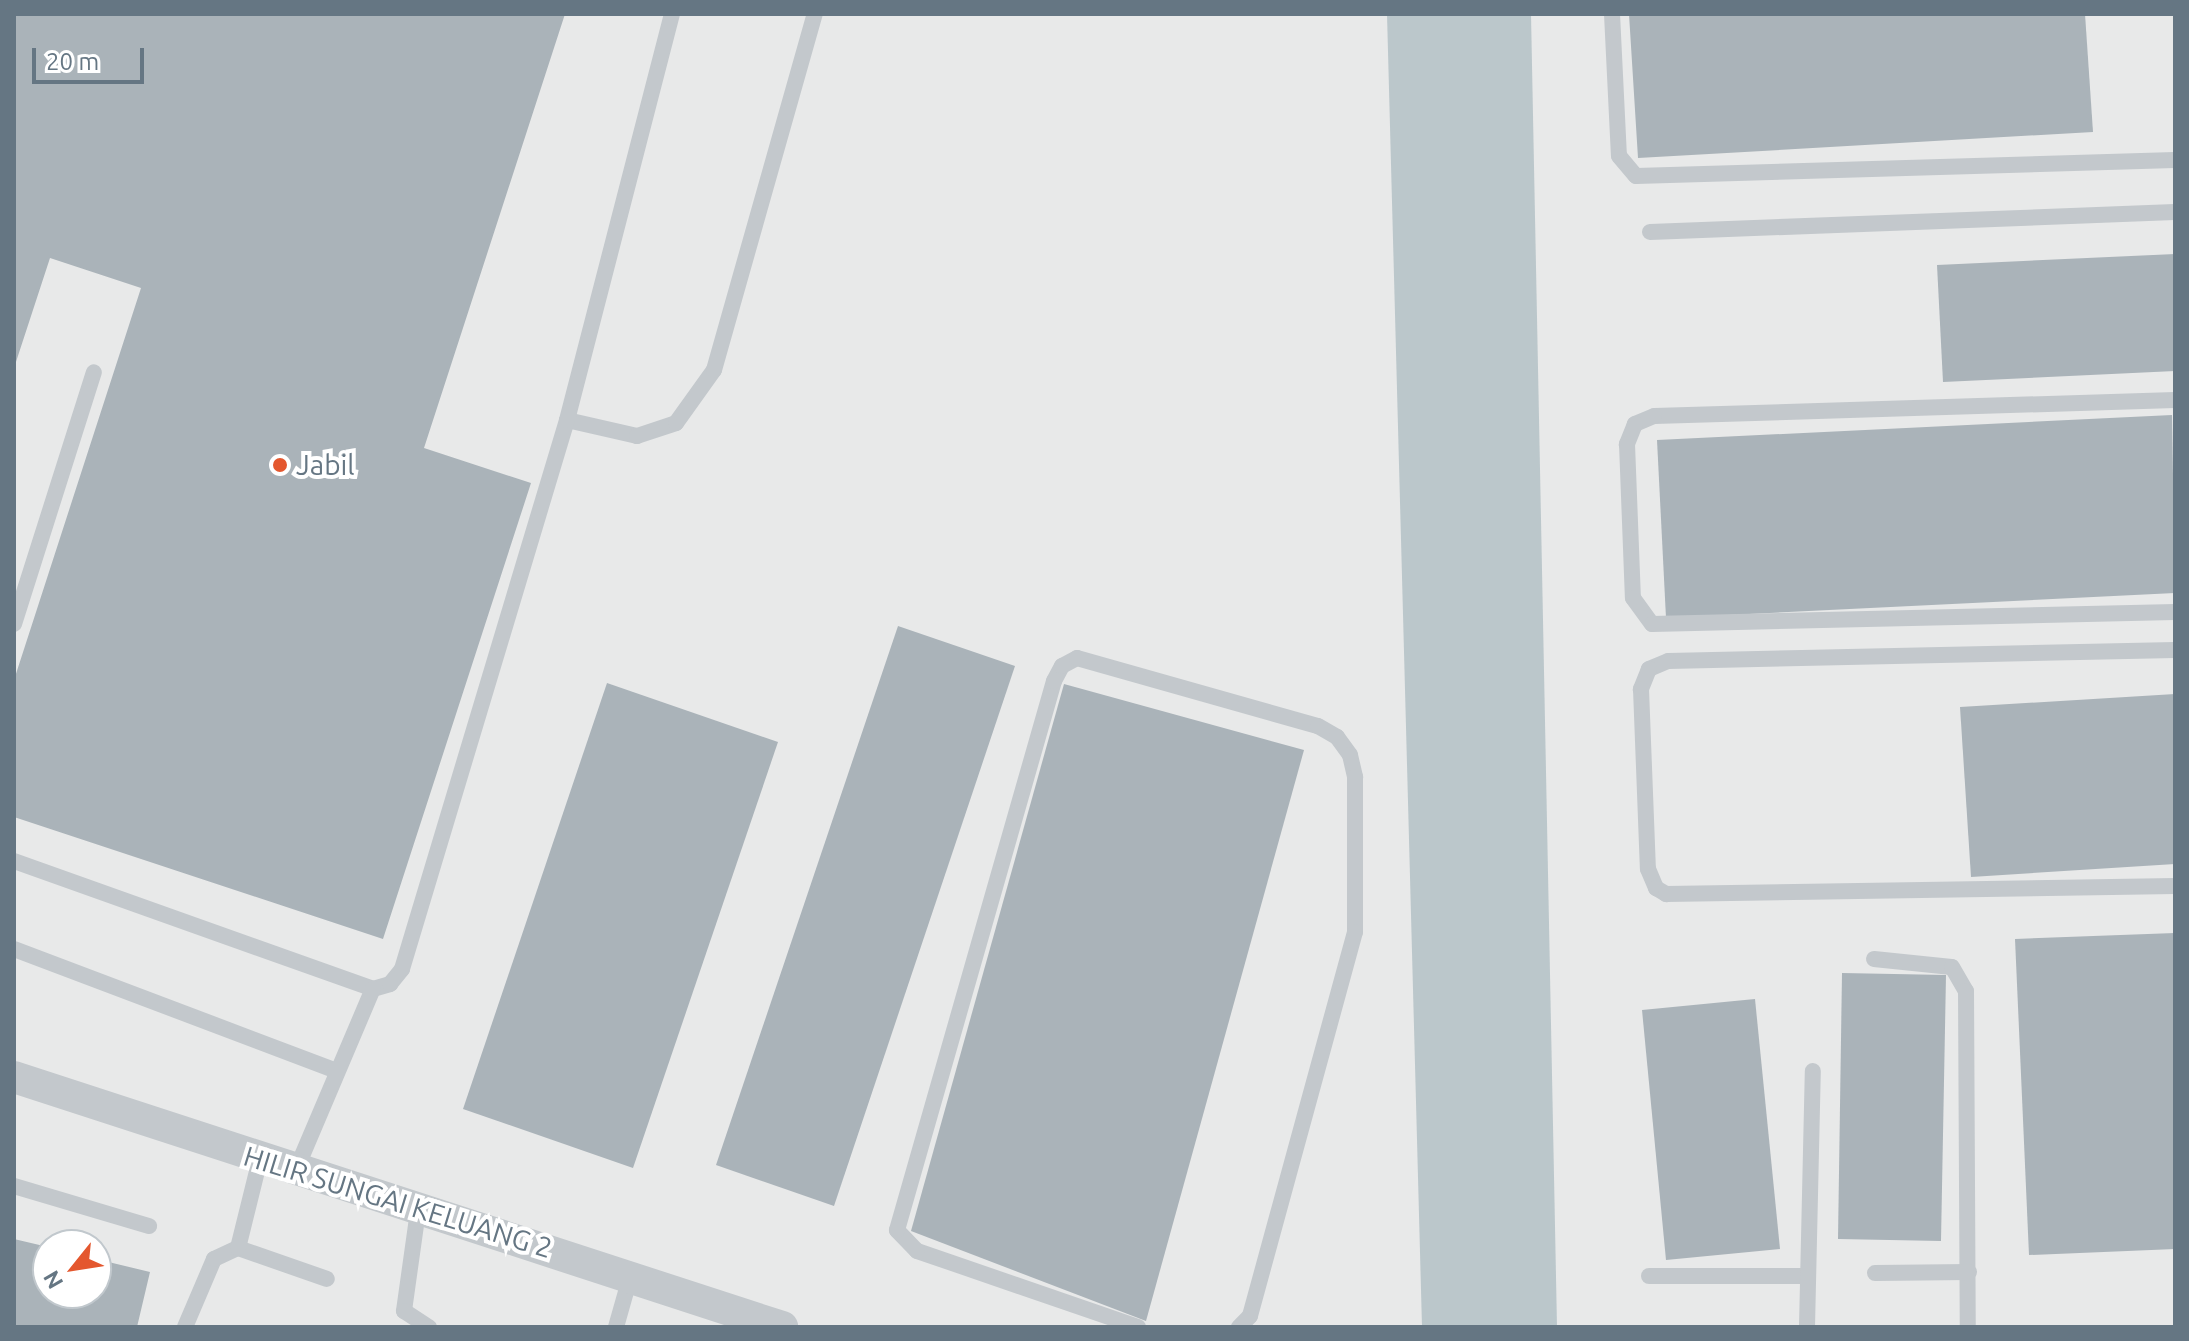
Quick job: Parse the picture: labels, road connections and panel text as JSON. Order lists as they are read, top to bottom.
{
  "streets": {
    "street": ["HILIR SUNGAI KELUANG 2"]
  },
  "places": ["Jabil"],
  "scale_bar": "20 m",
  "north": "bottom left"
}
